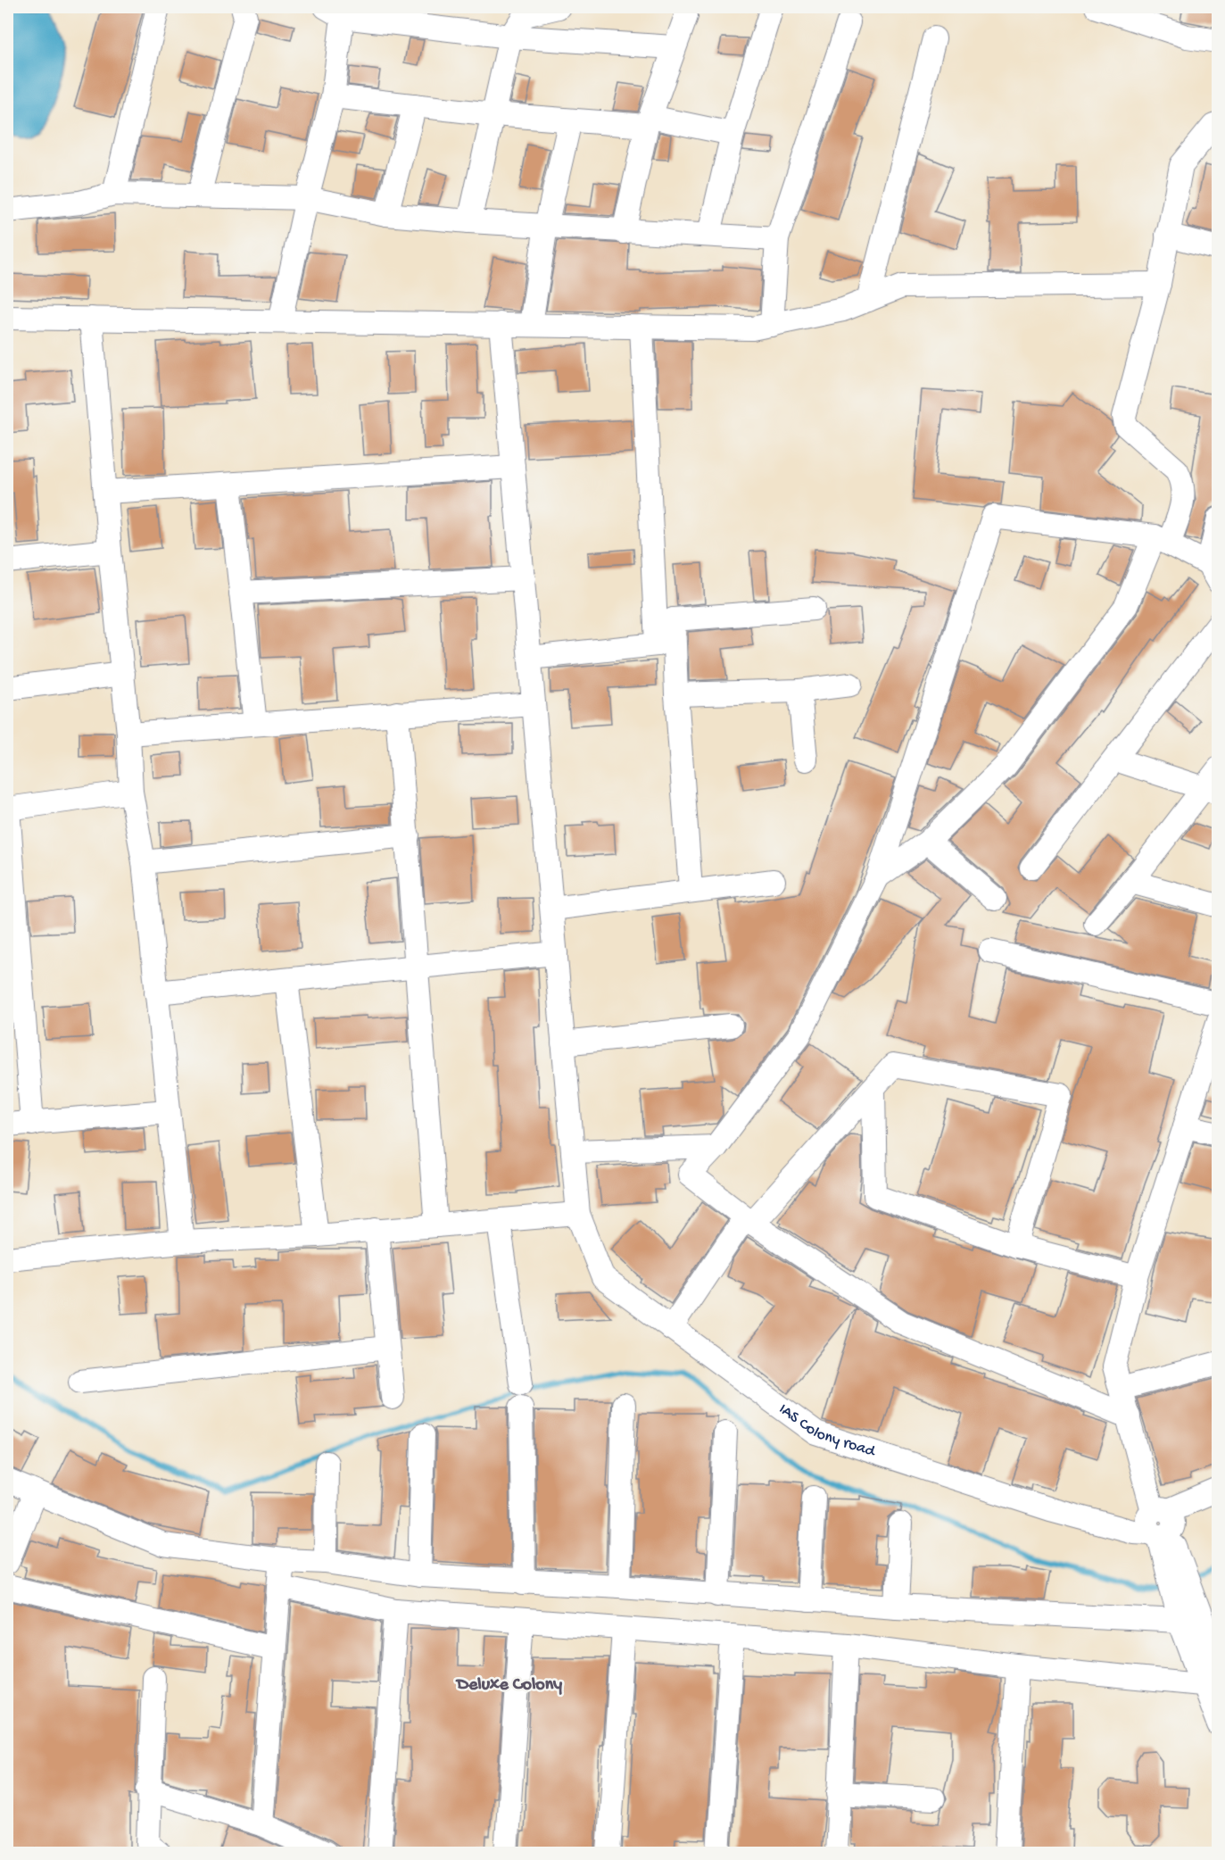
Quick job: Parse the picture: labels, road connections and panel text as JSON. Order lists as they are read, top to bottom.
{
  "streets": {
    "street": ["IAS Colony road"]
  },
  "districts": ["Deluxe Colony"]
}
